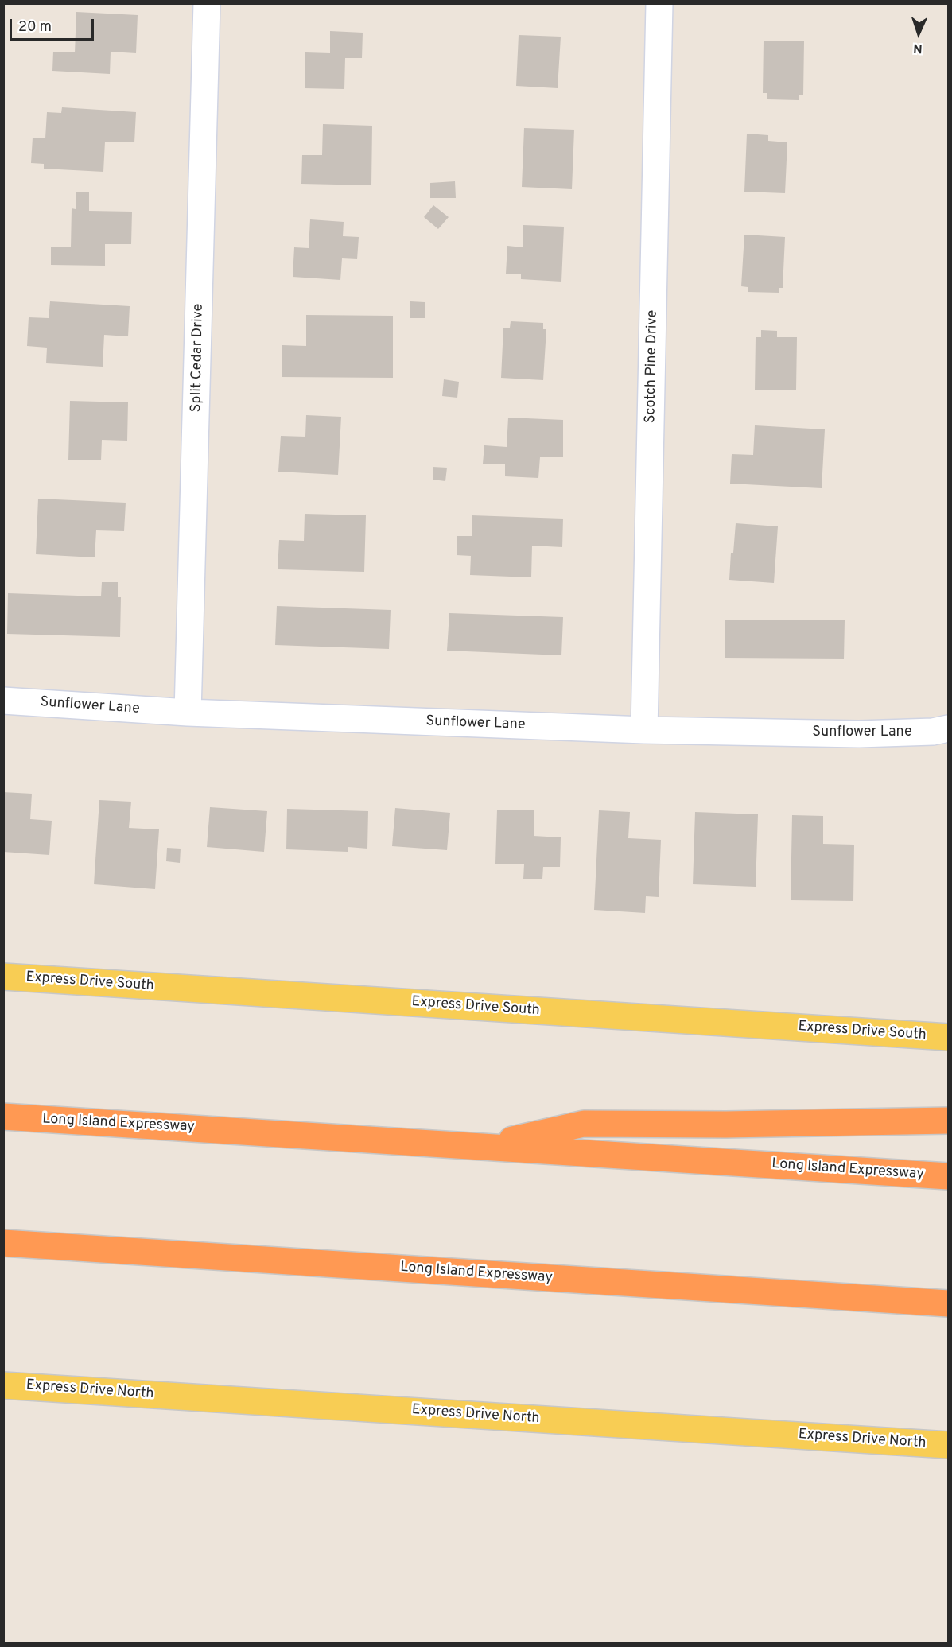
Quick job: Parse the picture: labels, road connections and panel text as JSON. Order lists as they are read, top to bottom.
{
  "streets": {
    "highway": ["Long Island Expressway"],
    "main road": ["Express Drive South", "Express Drive North"],
    "street": ["Split Cedar Drive", "Scotch Pine Drive", "Sunflower Lane"]
  },
  "crossings": [
    ["Split Cedar Drive", "Sunflower Lane"],
    ["Scotch Pine Drive", "Sunflower Lane"]
  ],
  "scale_bar": "20 m",
  "north": "bottom"
}
